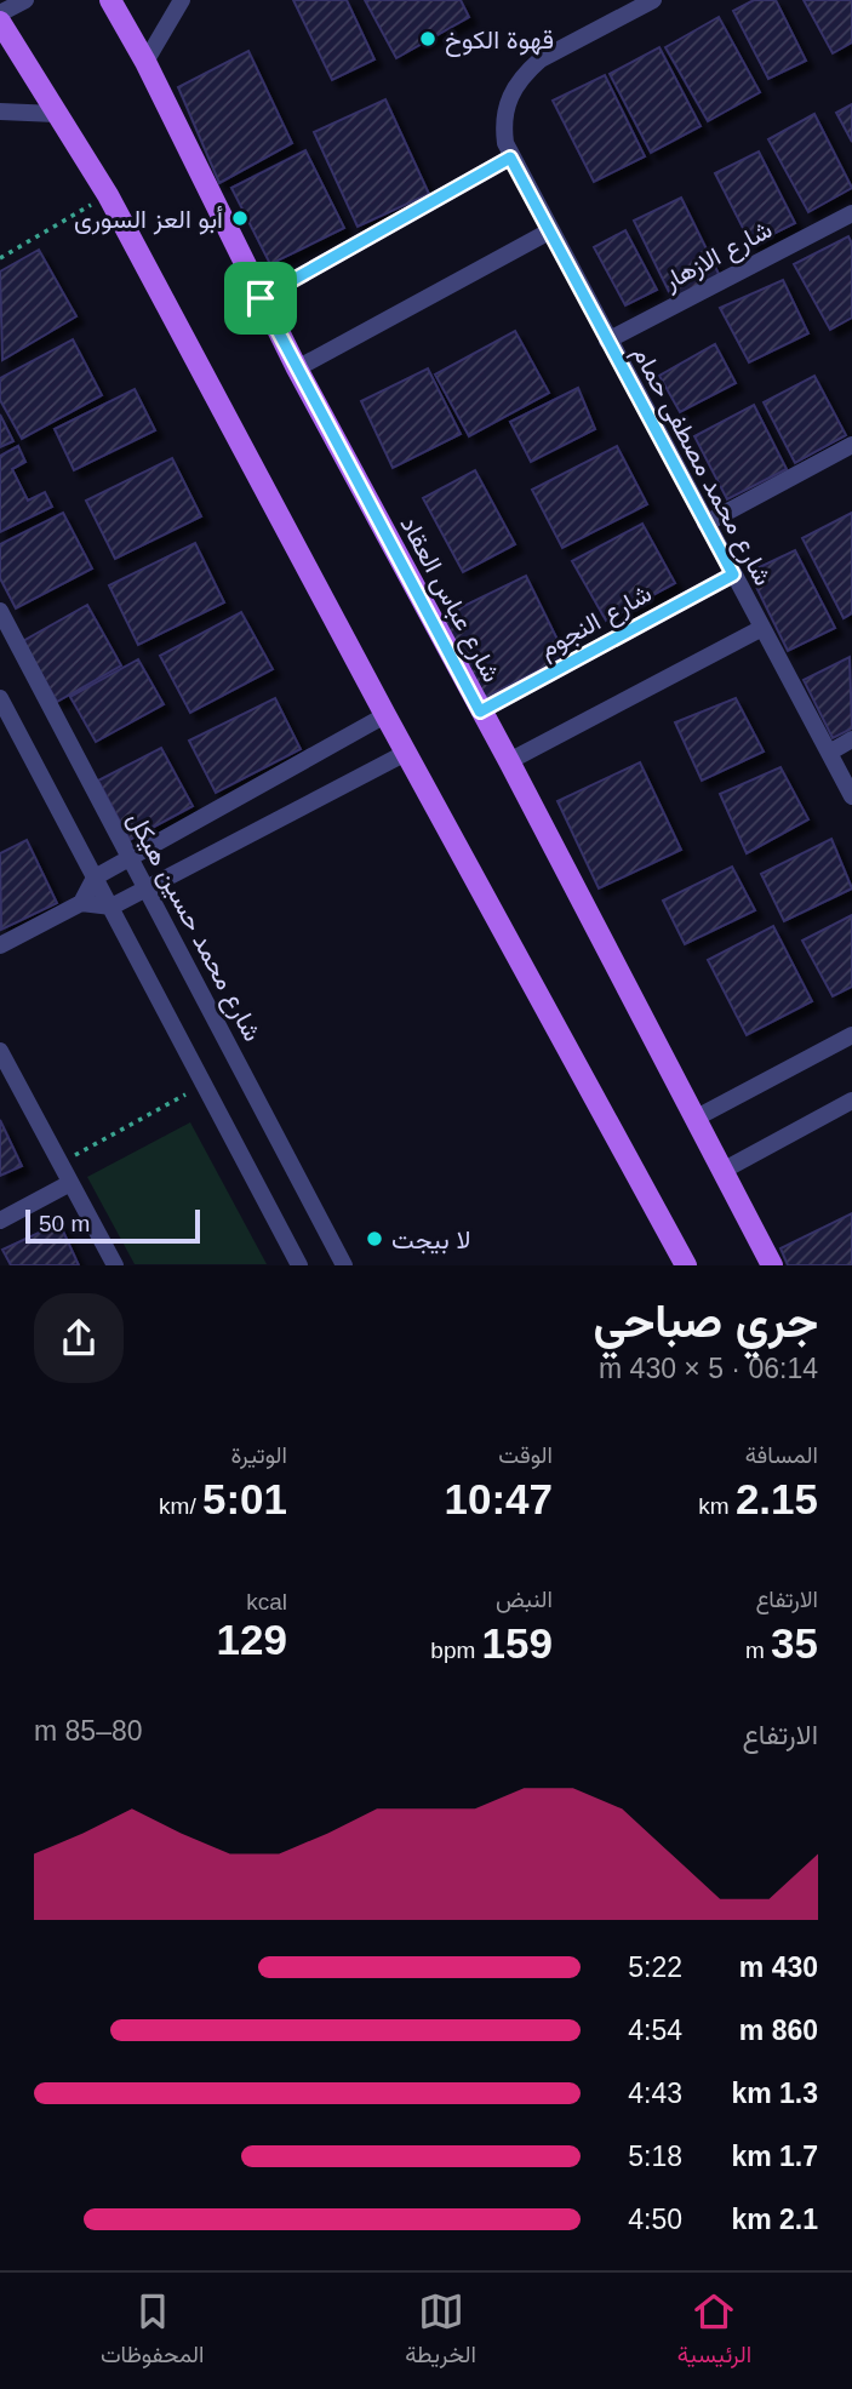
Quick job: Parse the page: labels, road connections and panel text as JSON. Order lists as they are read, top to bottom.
{
  "streets": {
    "main road": ["شارع عباس العقاد"],
    "street": [
      "شارع الازهار",
      "شارع محمد مصطفى حمام",
      "شارع النجوم",
      "شارع محمد حسين هيكل"
    ]
  },
  "crossings": [
    ["شارع الازهار", "شارع محمد مصطفى حمام"],
    ["شارع محمد مصطفى حمام", "شارع النجوم"],
    ["شارع عباس العقاد", "شارع النجوم"]
  ],
  "places": ["قهوة الكوخ", "أبو العز السورى", "لا بيجت"],
  "scale_bar": "50 m",
  "page": {
    "scale": "50 m",
    "heading": ["جري صباحي", "06:14 · 5 × 430 m"],
    "stats": [
      ["المسافة", "2.15 km"],
      ["الوقت", "10:47"],
      ["الوتيرة", "5:01 /km"],
      ["الارتفاع", "35 m"],
      ["النبض", "159 bpm"],
      ["kcal", "129"]
    ],
    "chart": ["الارتفاع", "80–85 m"],
    "list": [
      {
        "name": "430 m",
        "note": "5:22"
      },
      {
        "name": "860 m",
        "note": "4:54"
      },
      {
        "name": "1.3 km",
        "note": "4:43"
      },
      {
        "name": "1.7 km",
        "note": "5:18"
      },
      {
        "name": "2.1 km",
        "note": "4:50"
      }
    ],
    "tabs": ["الرئيسية", "الخريطة", "المحفوظات"]
  }
}
